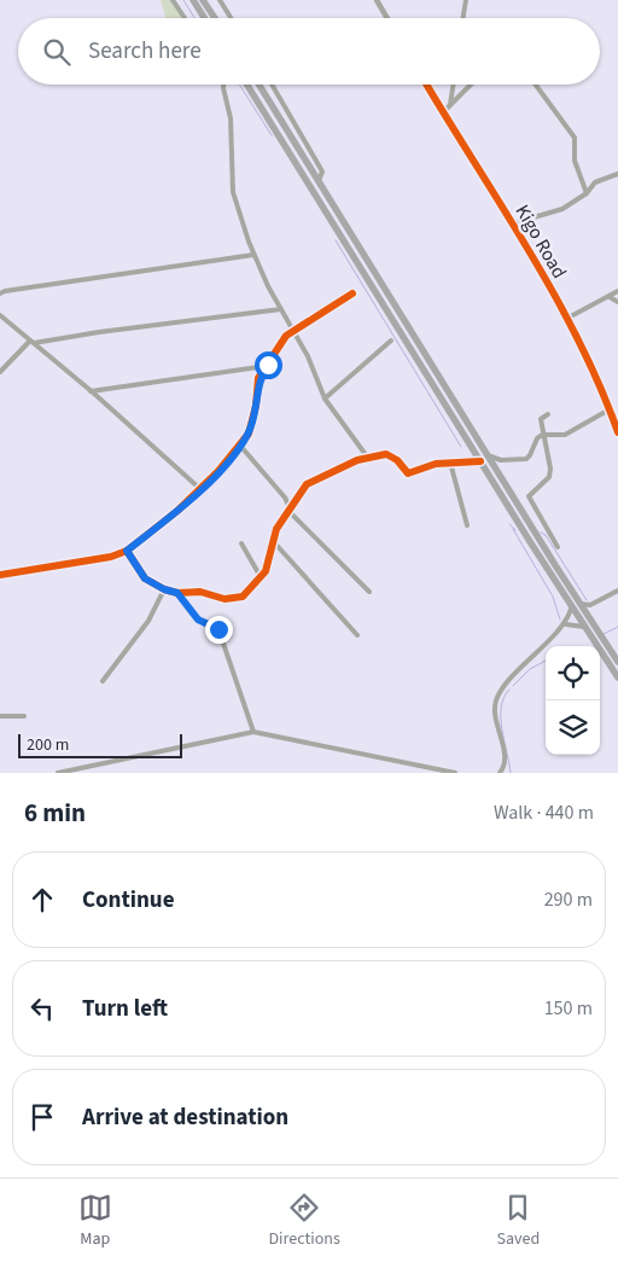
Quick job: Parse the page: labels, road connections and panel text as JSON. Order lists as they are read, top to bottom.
{
  "streets": {
    "street": ["Kigo Road"]
  },
  "scale_bar": "200 m",
  "page": {
    "search": "Search here",
    "scale": "200 m",
    "heading": ["6 min", "Walk · 440 m"],
    "list": [
      ["Continue", "290 m"],
      ["Turn left", "150 m"],
      "Arrive at destination"
    ],
    "nav": ["Map", "Directions", "Saved"]
  }
}
